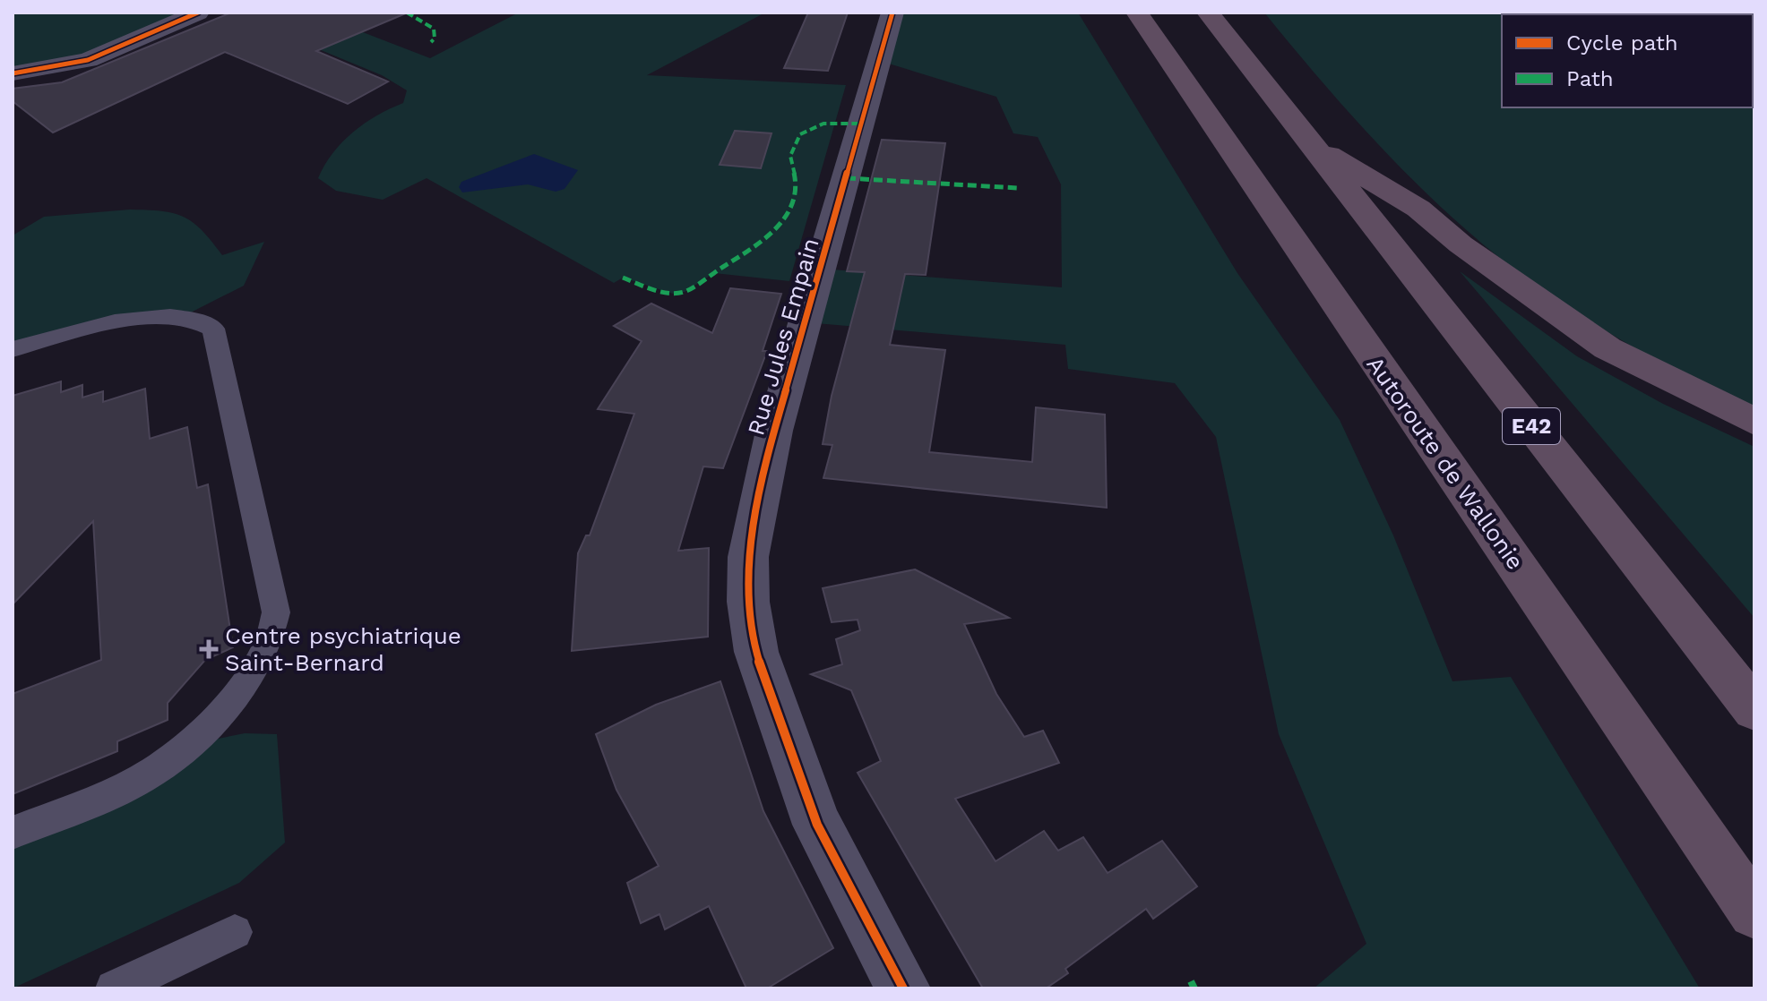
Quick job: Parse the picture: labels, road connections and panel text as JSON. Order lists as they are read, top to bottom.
{
  "streets": {
    "highway": ["E42", "Autoroute de Wallonie"],
    "street": ["Rue Jules Empain"]
  },
  "places": {
    "health": ["Centre psychiatrique Saint-Bernard"]
  },
  "legend": ["Cycle path", "Path"]
}
